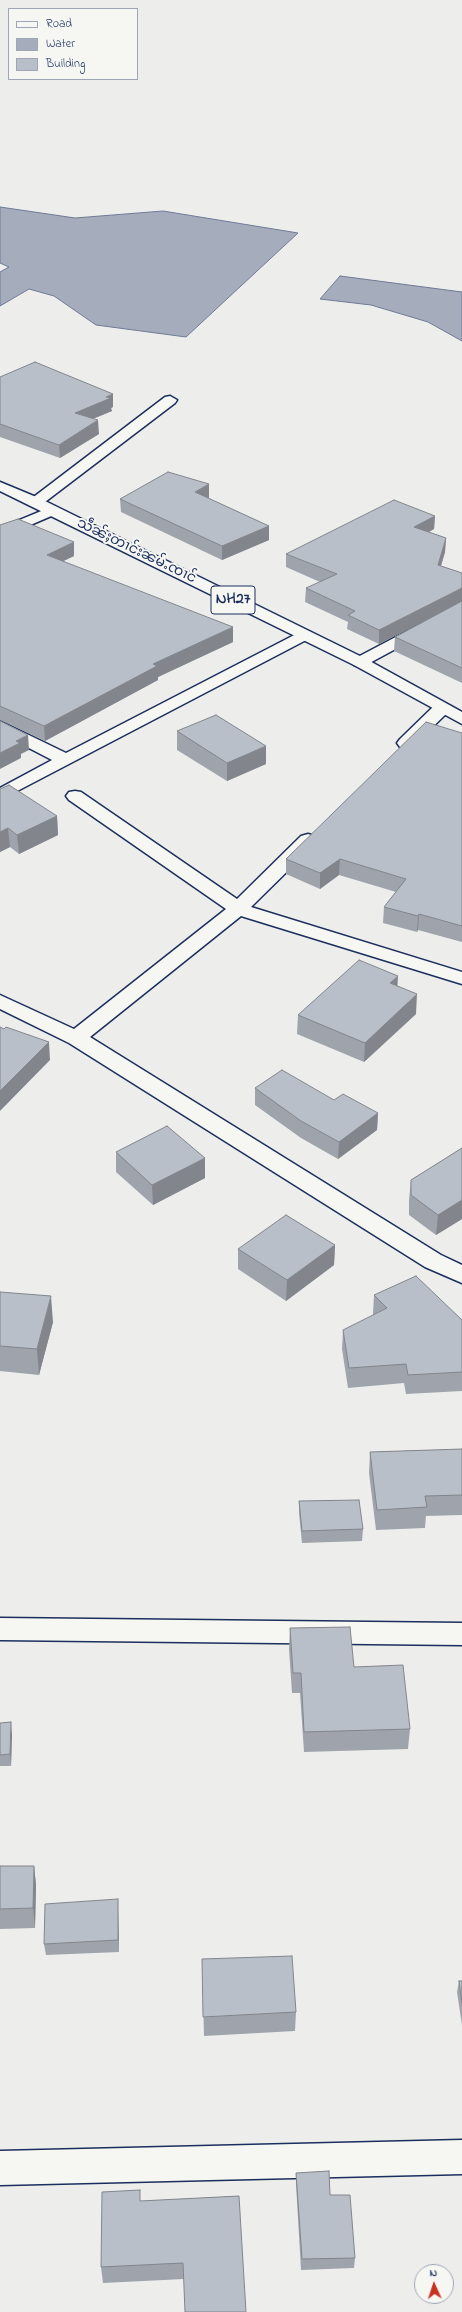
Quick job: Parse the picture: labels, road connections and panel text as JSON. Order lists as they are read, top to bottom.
{
  "streets": {
    "main road": ["သဵၼ်ႈတၢင်းၼမ်ႉၸၢင်", "NH27"]
  },
  "legend": ["Road", "Water", "Building"],
  "north": "top"
}
